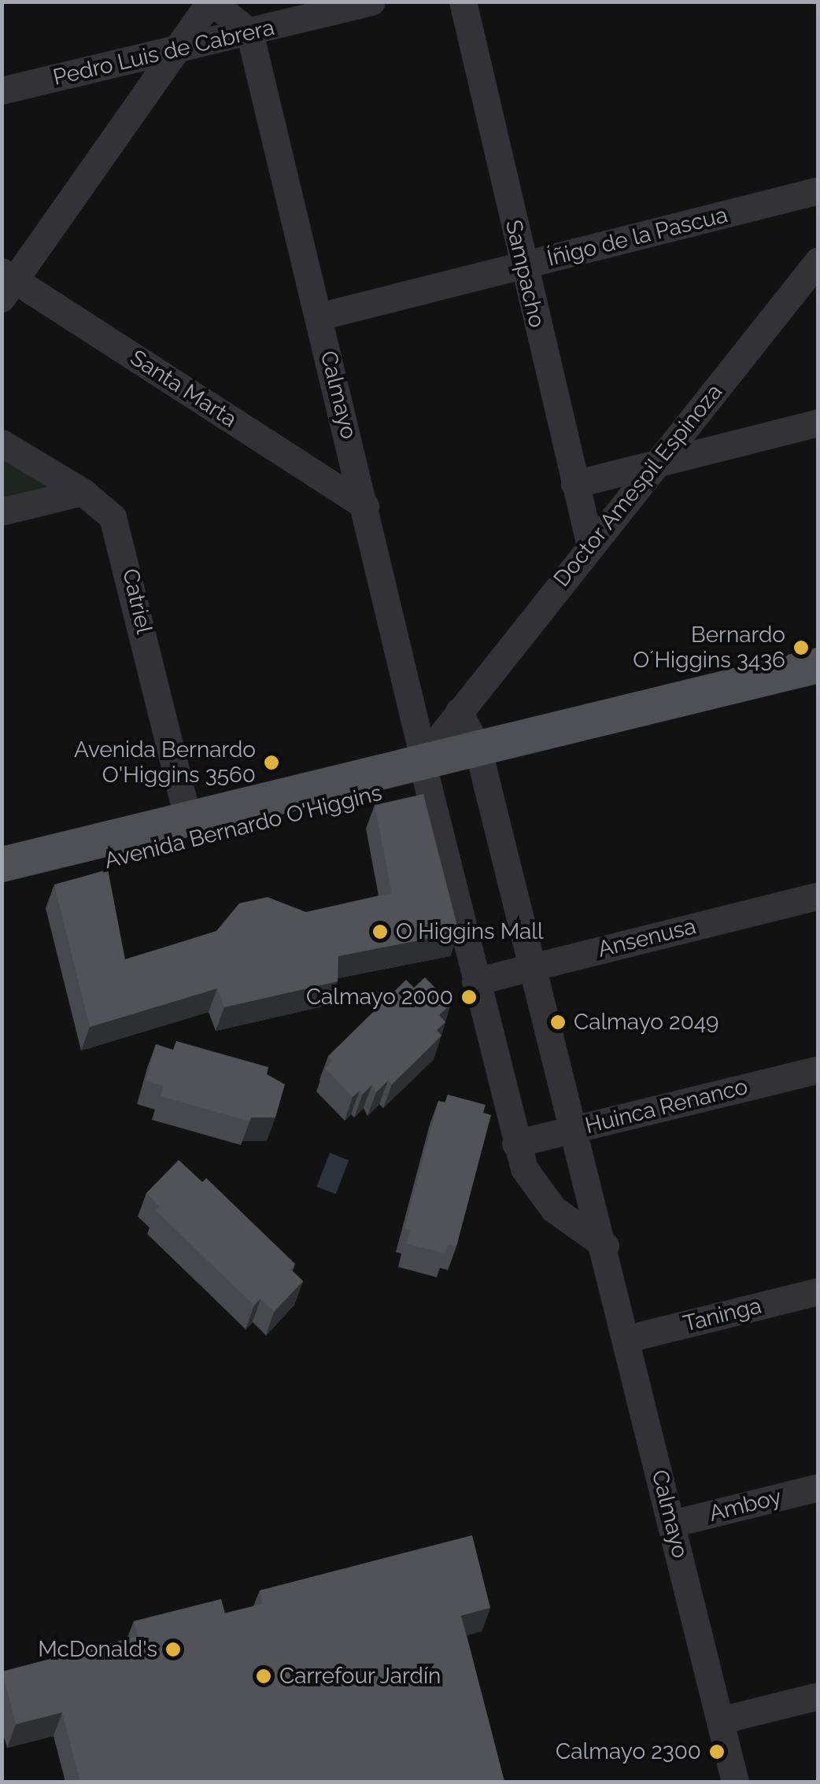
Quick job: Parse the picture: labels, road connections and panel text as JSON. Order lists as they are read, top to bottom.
{
  "streets": {
    "main road": ["Avenida Bernardo O'Higgins"],
    "street": [
      "Pedro Luis de Cabrera",
      "Íñigo de la Pascua",
      "Sampacho",
      "Santa Marta",
      "Calmayo",
      "Doctor Amespil Espinoza",
      "Catriel",
      "Ansenusa",
      "Huinca Renanco",
      "Taninga",
      "Amboy"
    ]
  },
  "crossings": [
    ["Pedro Luis de Cabrera", "Calmayo"],
    ["Íñigo de la Pascua", "Sampacho"],
    ["Íñigo de la Pascua", "Calmayo"],
    ["Sampacho", "Doctor Amespil Espinoza"],
    ["Santa Marta", "Calmayo"],
    ["Calmayo", "Doctor Amespil Espinoza"],
    ["Calmayo", "Avenida Bernardo O'Higgins"],
    ["Calmayo", "Ansenusa"],
    ["Calmayo", "Huinca Renanco"],
    ["Calmayo", "Taninga"],
    ["Calmayo", "Amboy"],
    ["Doctor Amespil Espinoza", "Avenida Bernardo O'Higgins"],
    ["Catriel", "Avenida Bernardo O'Higgins"]
  ],
  "places": [
    "Bernardo O´Higgins 3436",
    "Avenida Bernardo O'Higgins 3560",
    "O Higgins Mall",
    "Calmayo 2000",
    "Calmayo 2049",
    "McDonald's",
    "Carrefour Jardín",
    "Calmayo 2300"
  ]
}
